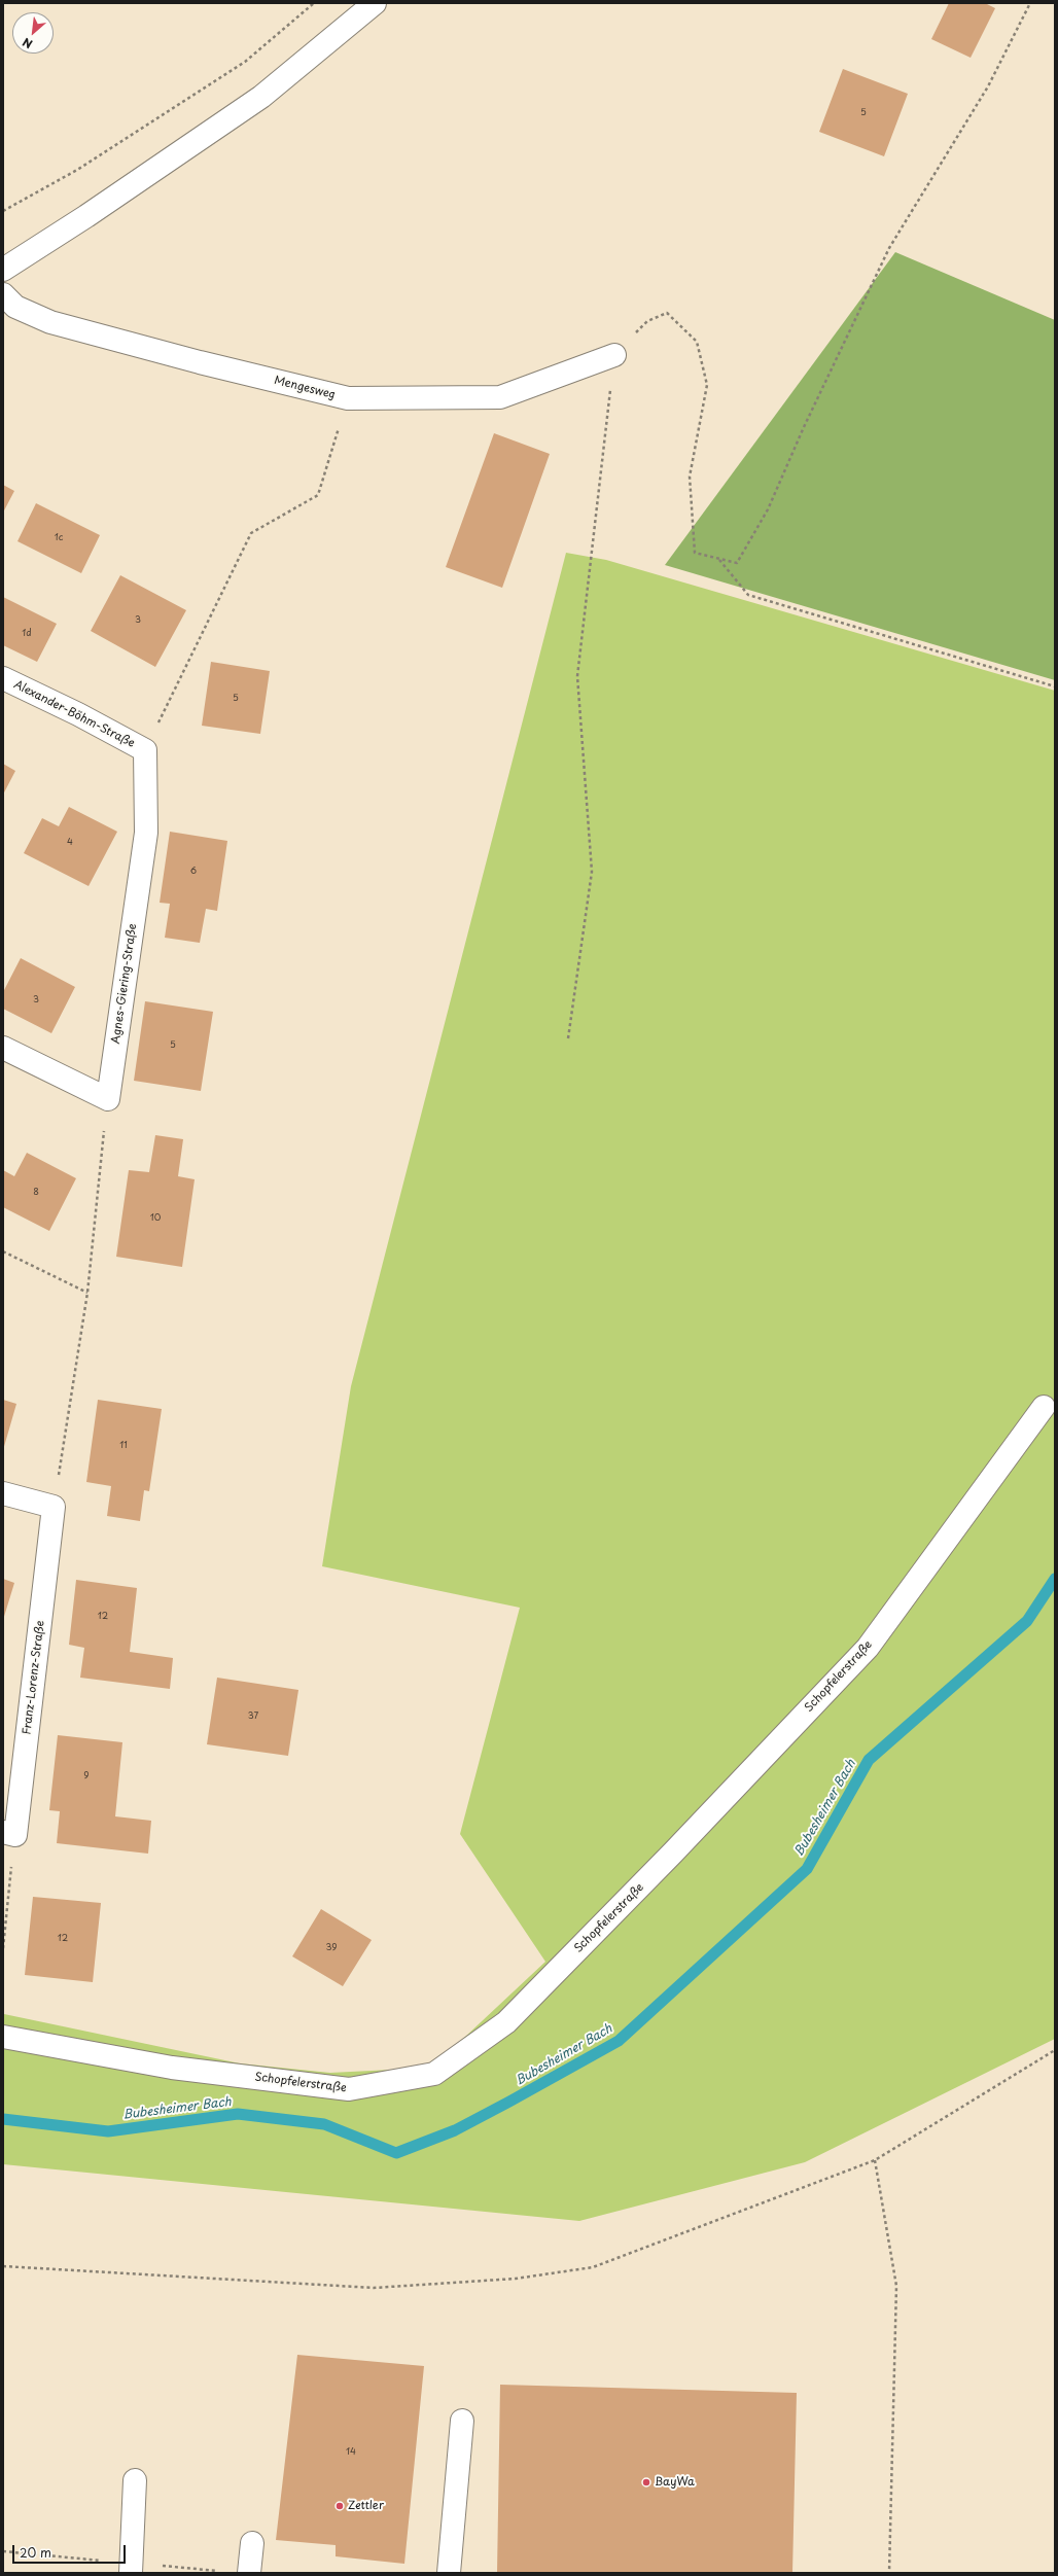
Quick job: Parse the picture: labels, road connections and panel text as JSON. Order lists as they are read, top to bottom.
{
  "streets": {
    "street": [
      "Mengesweg",
      "Alexander-Böhm-Straße",
      "Agnes-Giering-Straße",
      "Schopfelerstraße",
      "Franz-Lorenz-Straße"
    ]
  },
  "crossings": [
    ["Alexander-Böhm-Straße", "Agnes-Giering-Straße"]
  ],
  "water": ["Bubesheimer Bach"],
  "places": ["BayWa", "Zettler"],
  "house_numbers": [
    "5",
    "1c",
    "3",
    "1d",
    "5",
    "4",
    "6",
    "3",
    "5",
    "8",
    "10",
    "11",
    "12",
    "37",
    "9",
    "12",
    "39",
    "14"
  ],
  "scale_bar": "20 m",
  "north": "bottom left"
}
